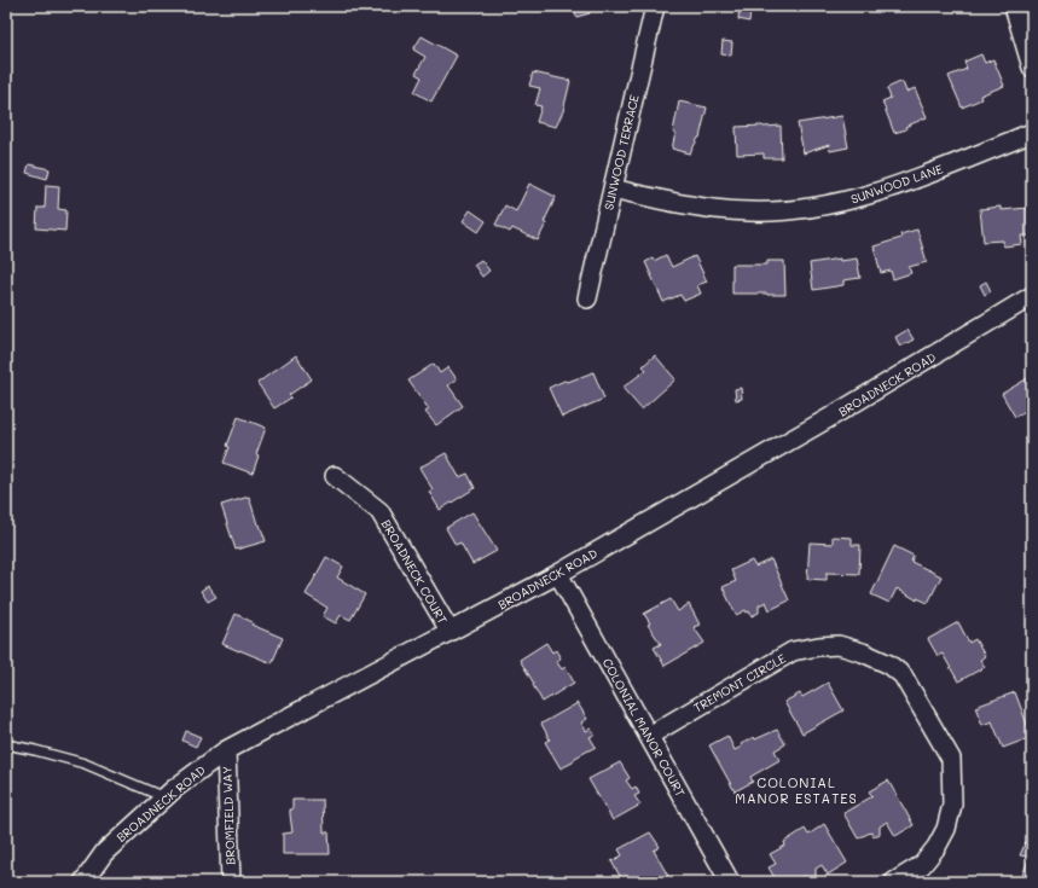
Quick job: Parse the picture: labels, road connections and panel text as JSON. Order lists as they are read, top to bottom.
{
  "streets": {
    "street": [
      "SUNWOOD TERRACE",
      "SUNWOOD LANE",
      "BROADNECK ROAD",
      "BROADNECK COURT",
      "TREMONT CIRCLE",
      "COLONIAL MANOR COURT",
      "BROMFIELD WAY"
    ]
  },
  "crossings": [
    ["SUNWOOD TERRACE", "SUNWOOD LANE"],
    ["BROADNECK ROAD", "BROADNECK COURT"],
    ["BROADNECK ROAD", "COLONIAL MANOR COURT"],
    ["BROADNECK ROAD", "BROMFIELD WAY"],
    ["TREMONT CIRCLE", "COLONIAL MANOR COURT"]
  ],
  "districts": ["COLONIAL MANOR ESTATES"]
}
